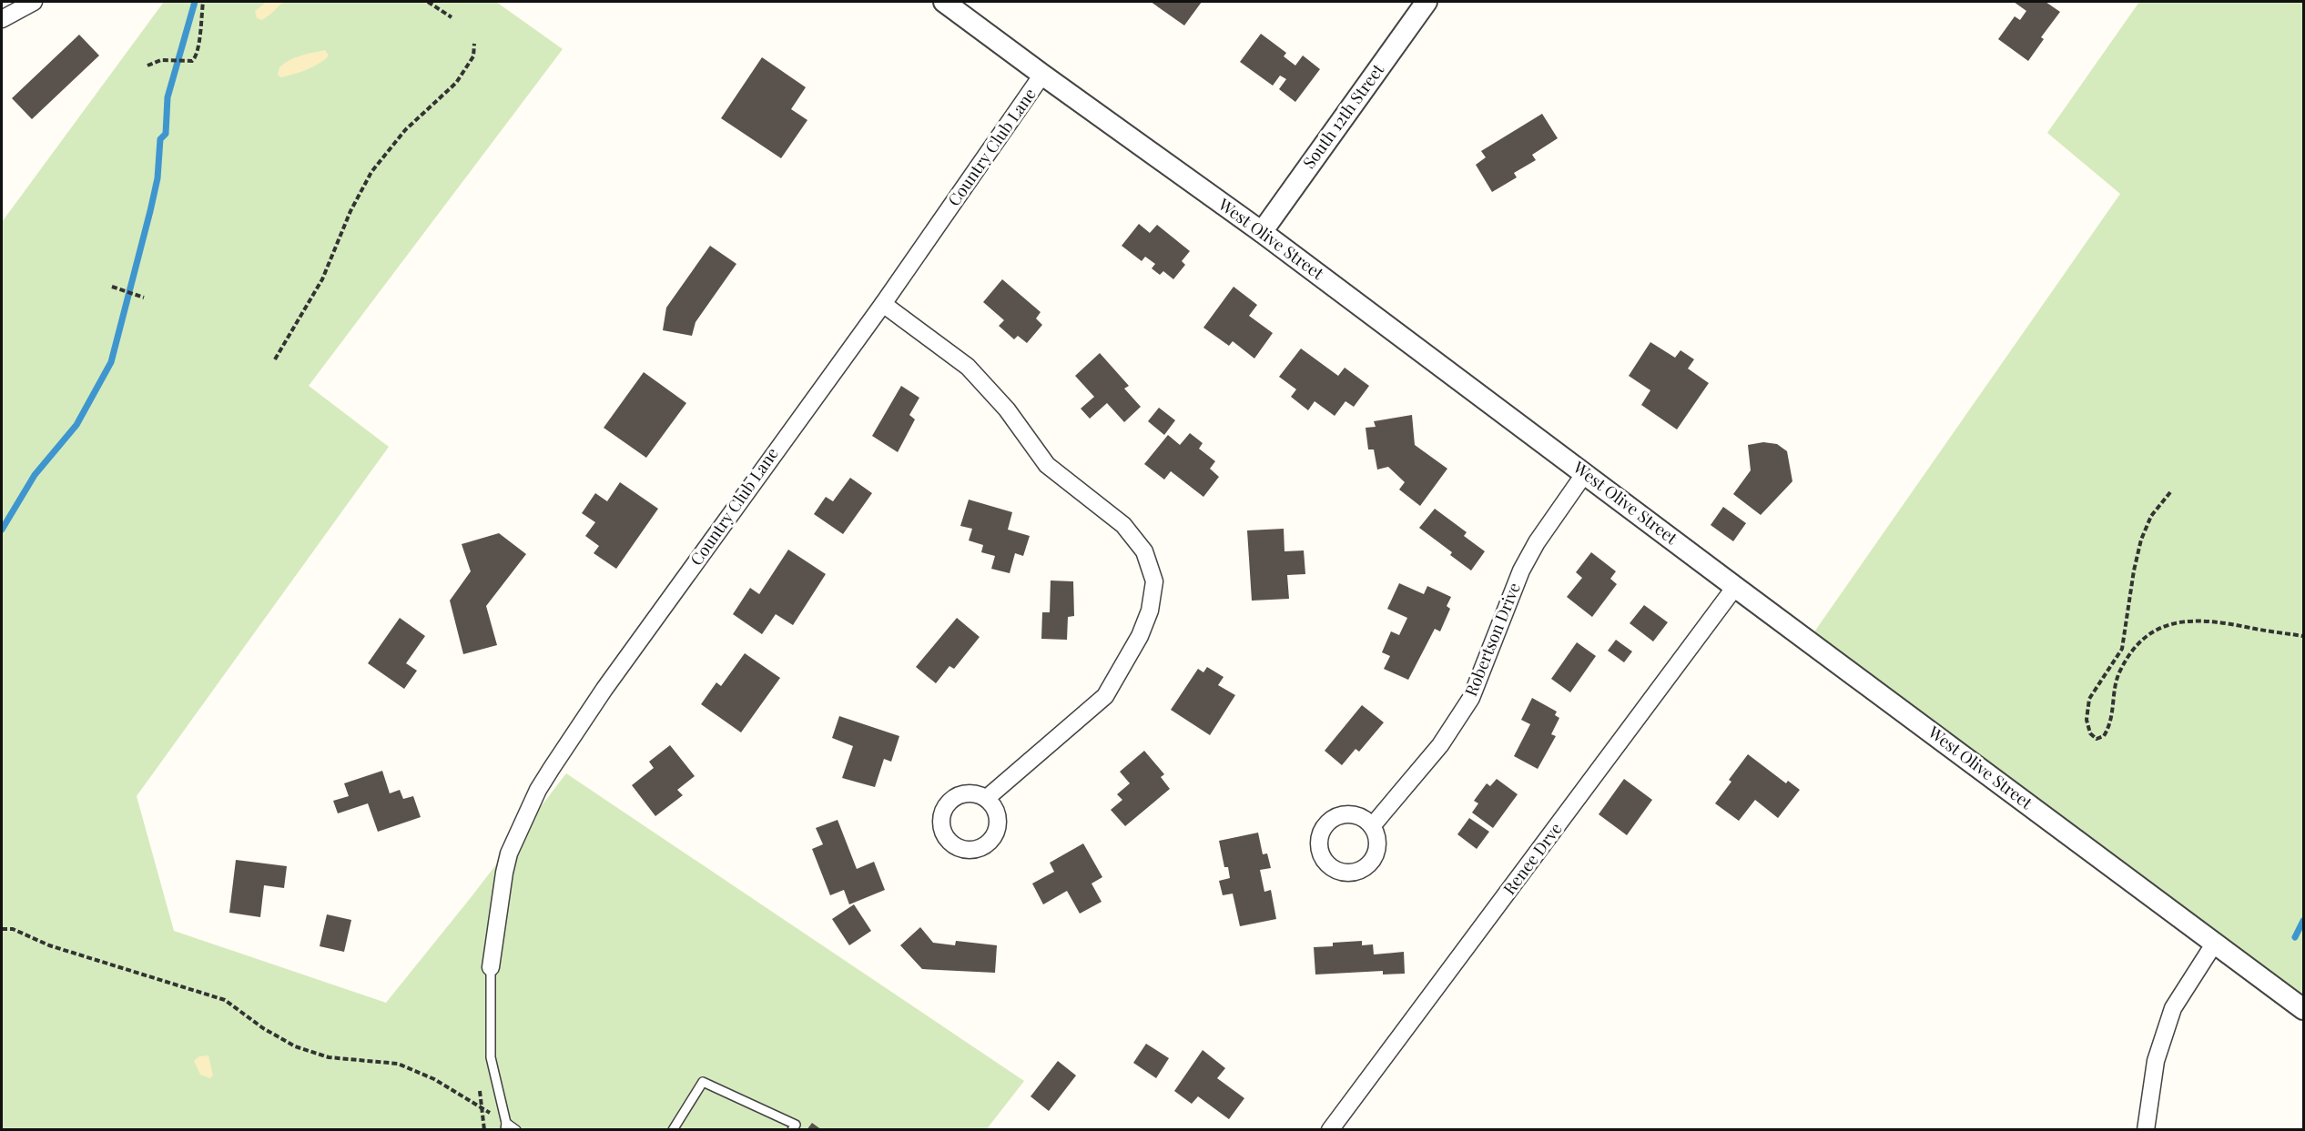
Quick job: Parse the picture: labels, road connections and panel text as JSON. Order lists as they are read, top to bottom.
{
  "streets": {
    "street": [
      "South 12th Street",
      "Country Club Lane",
      "West Olive Street",
      "Robertson Drive",
      "Renee Drve"
    ]
  },
  "crossings": [
    ["South 12th Street", "West Olive Street"],
    ["Country Club Lane", "West Olive Street"],
    ["West Olive Street", "Robertson Drive"],
    ["West Olive Street", "Renee Drve"]
  ]
}
